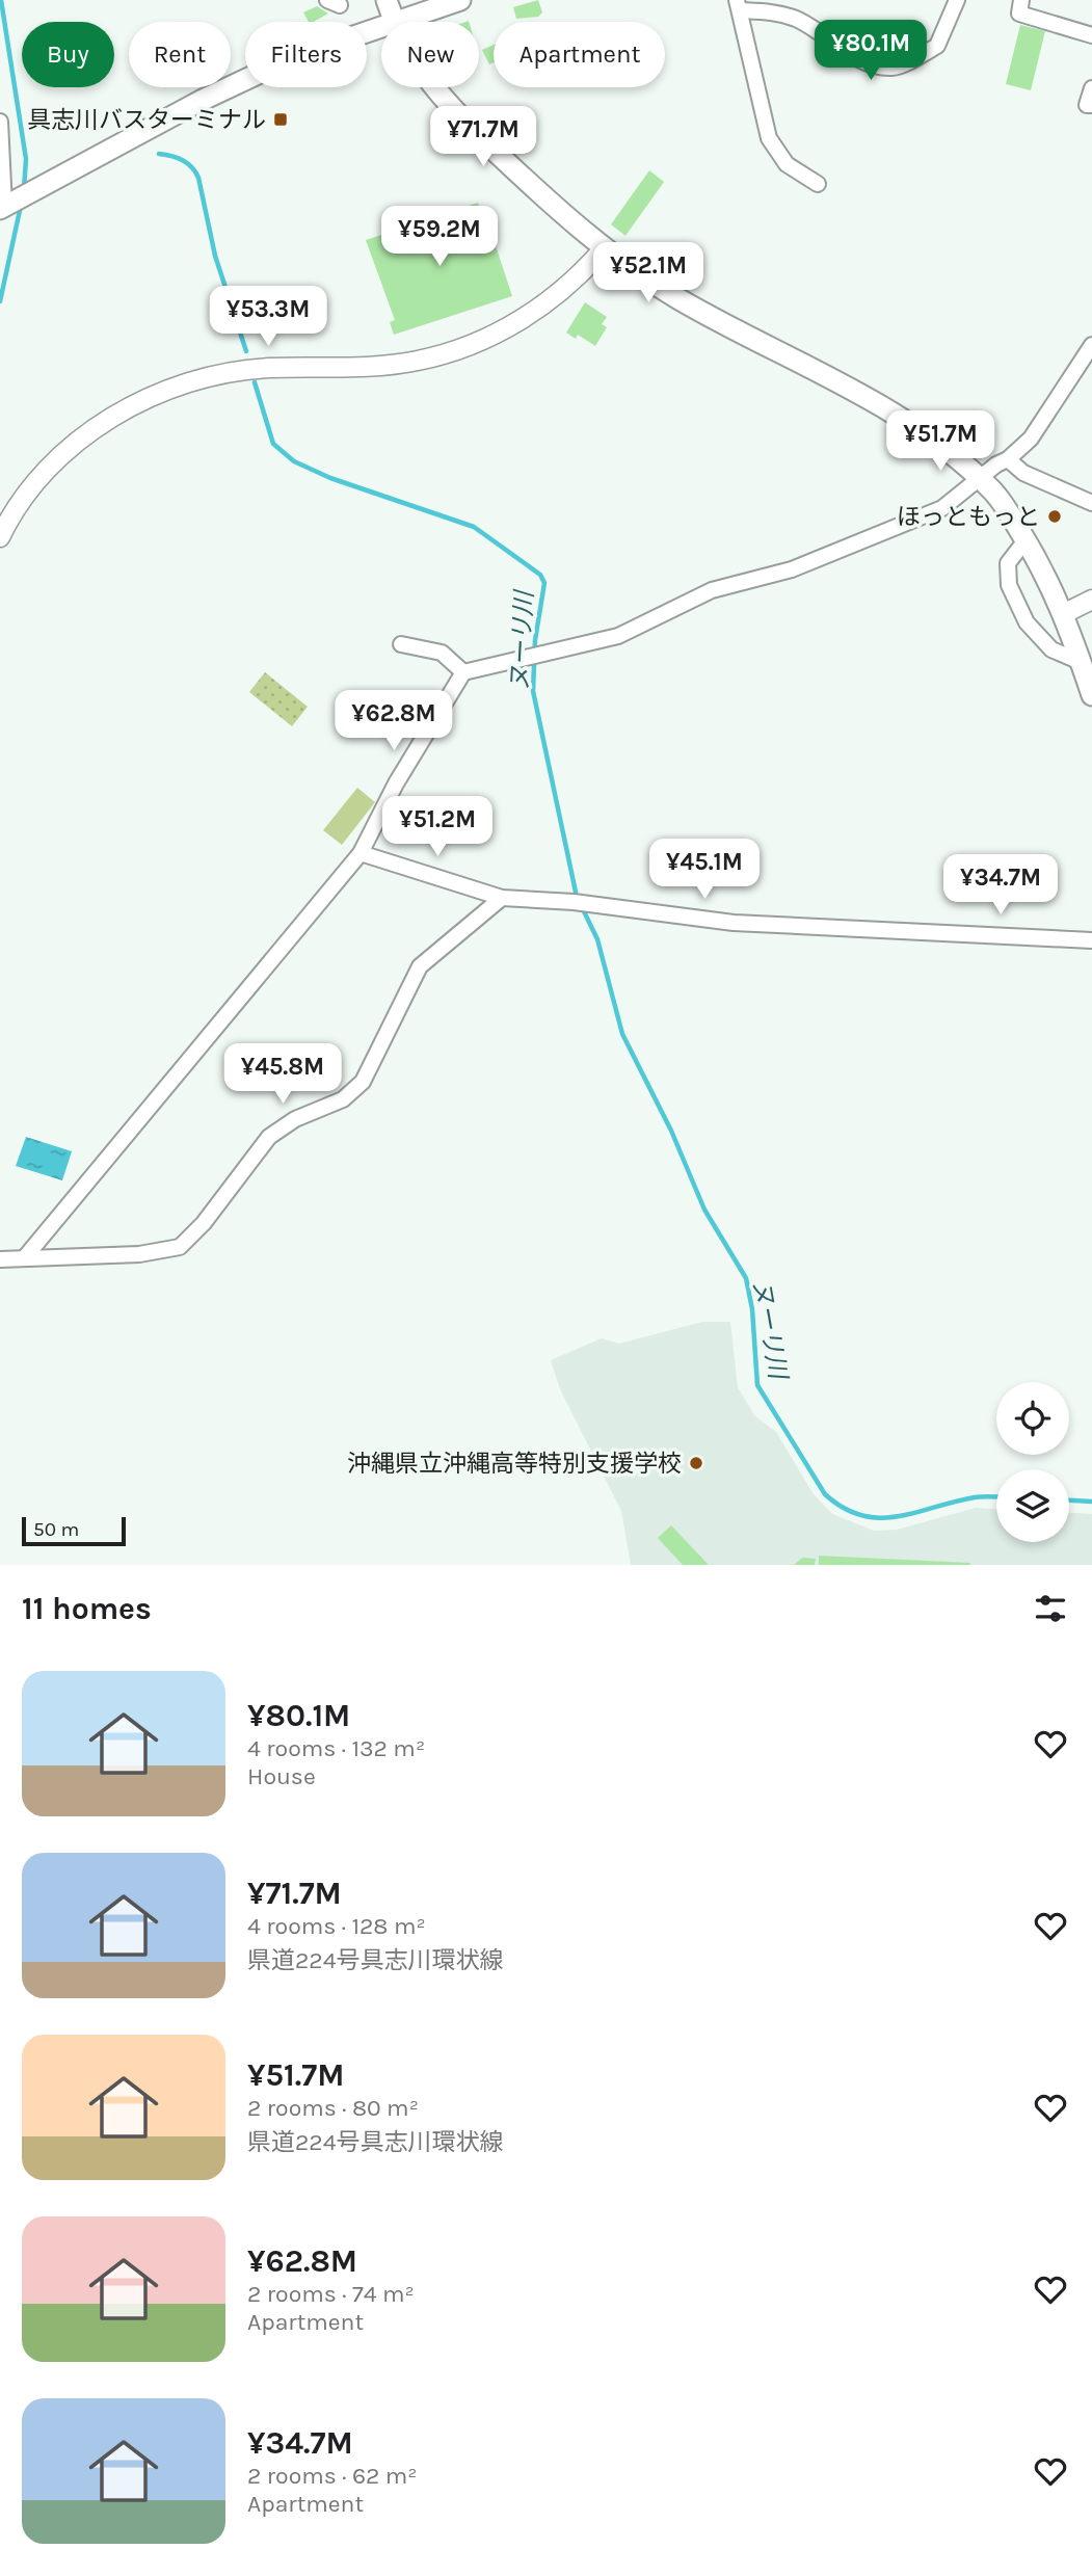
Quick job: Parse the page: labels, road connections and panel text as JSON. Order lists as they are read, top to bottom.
{
  "water": ["ヌーリ川"],
  "places": {
    "transit": ["具志川バスターミナル"],
    "other": ["ほっともっと", "沖縄県立沖縄高等特別支援学校"]
  },
  "scale_bar": "50 m",
  "page": {
    "price": [
      "¥80.1M",
      "¥71.7M",
      "¥59.2M",
      "¥52.1M",
      "¥53.3M",
      "¥51.7M",
      "¥62.8M",
      "¥51.2M",
      "¥45.1M",
      "¥34.7M",
      "¥45.8M"
    ],
    "chip": [
      "Buy",
      "Rent",
      "Filters",
      "New",
      "Apartment"
    ],
    "scale": "50 m",
    "heading": "11 homes",
    "list": [
      {
        "name": "¥80.1M",
        "note": "4 rooms · 132 m² · House"
      },
      {
        "name": "¥71.7M",
        "note": "4 rooms · 128 m² · 県道224号具志川環状線"
      },
      {
        "name": "¥51.7M",
        "note": "2 rooms · 80 m² · 県道224号具志川環状線"
      },
      {
        "name": "¥62.8M",
        "note": "2 rooms · 74 m² · Apartment"
      },
      {
        "name": "¥34.7M",
        "note": "2 rooms · 62 m² · Apartment"
      }
    ]
  }
}
